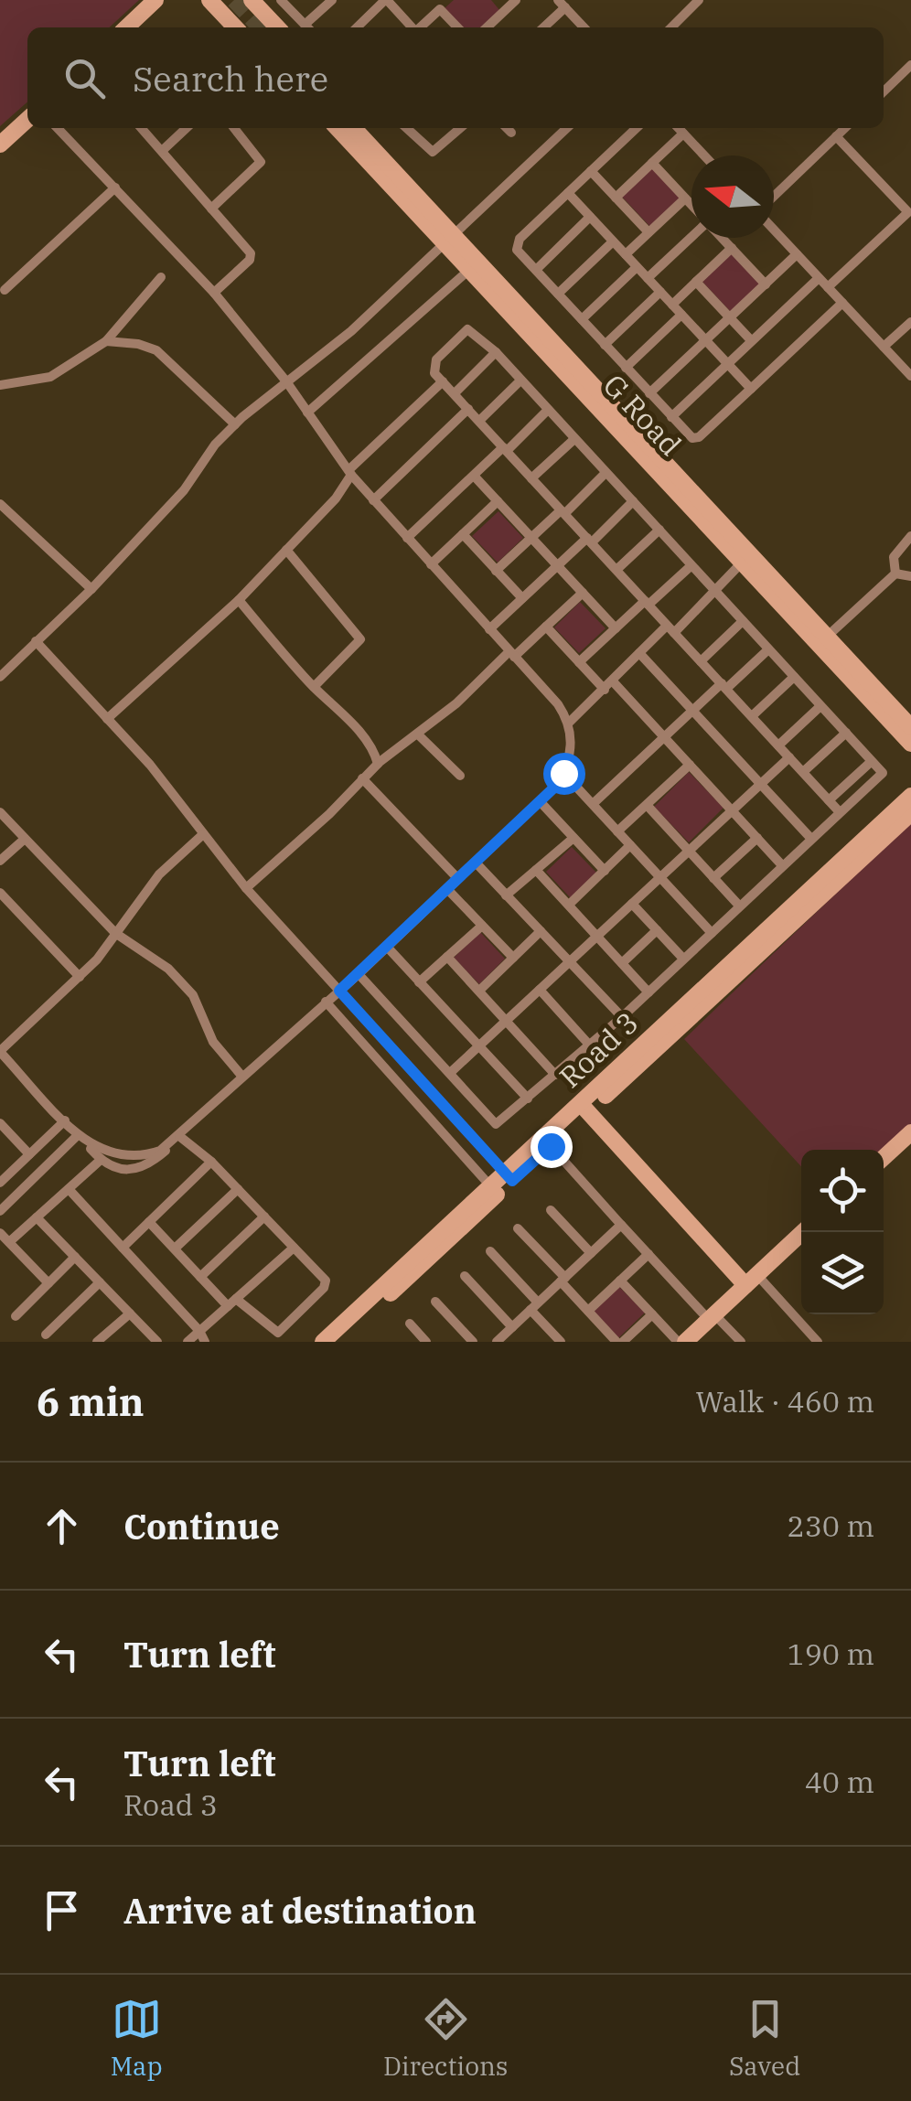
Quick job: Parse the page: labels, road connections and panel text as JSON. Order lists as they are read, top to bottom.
{
  "streets": {
    "street": ["G Road", "Road 3"]
  },
  "north": "left",
  "page": {
    "search": "Search here",
    "heading": ["6 min", "Walk · 460 m"],
    "list": [
      ["Continue", "230 m"],
      ["Turn left", "190 m"],
      ["Turn left", "Road 3", "40 m"],
      "Arrive at destination"
    ],
    "nav": ["Map", "Directions", "Saved"]
  }
}
